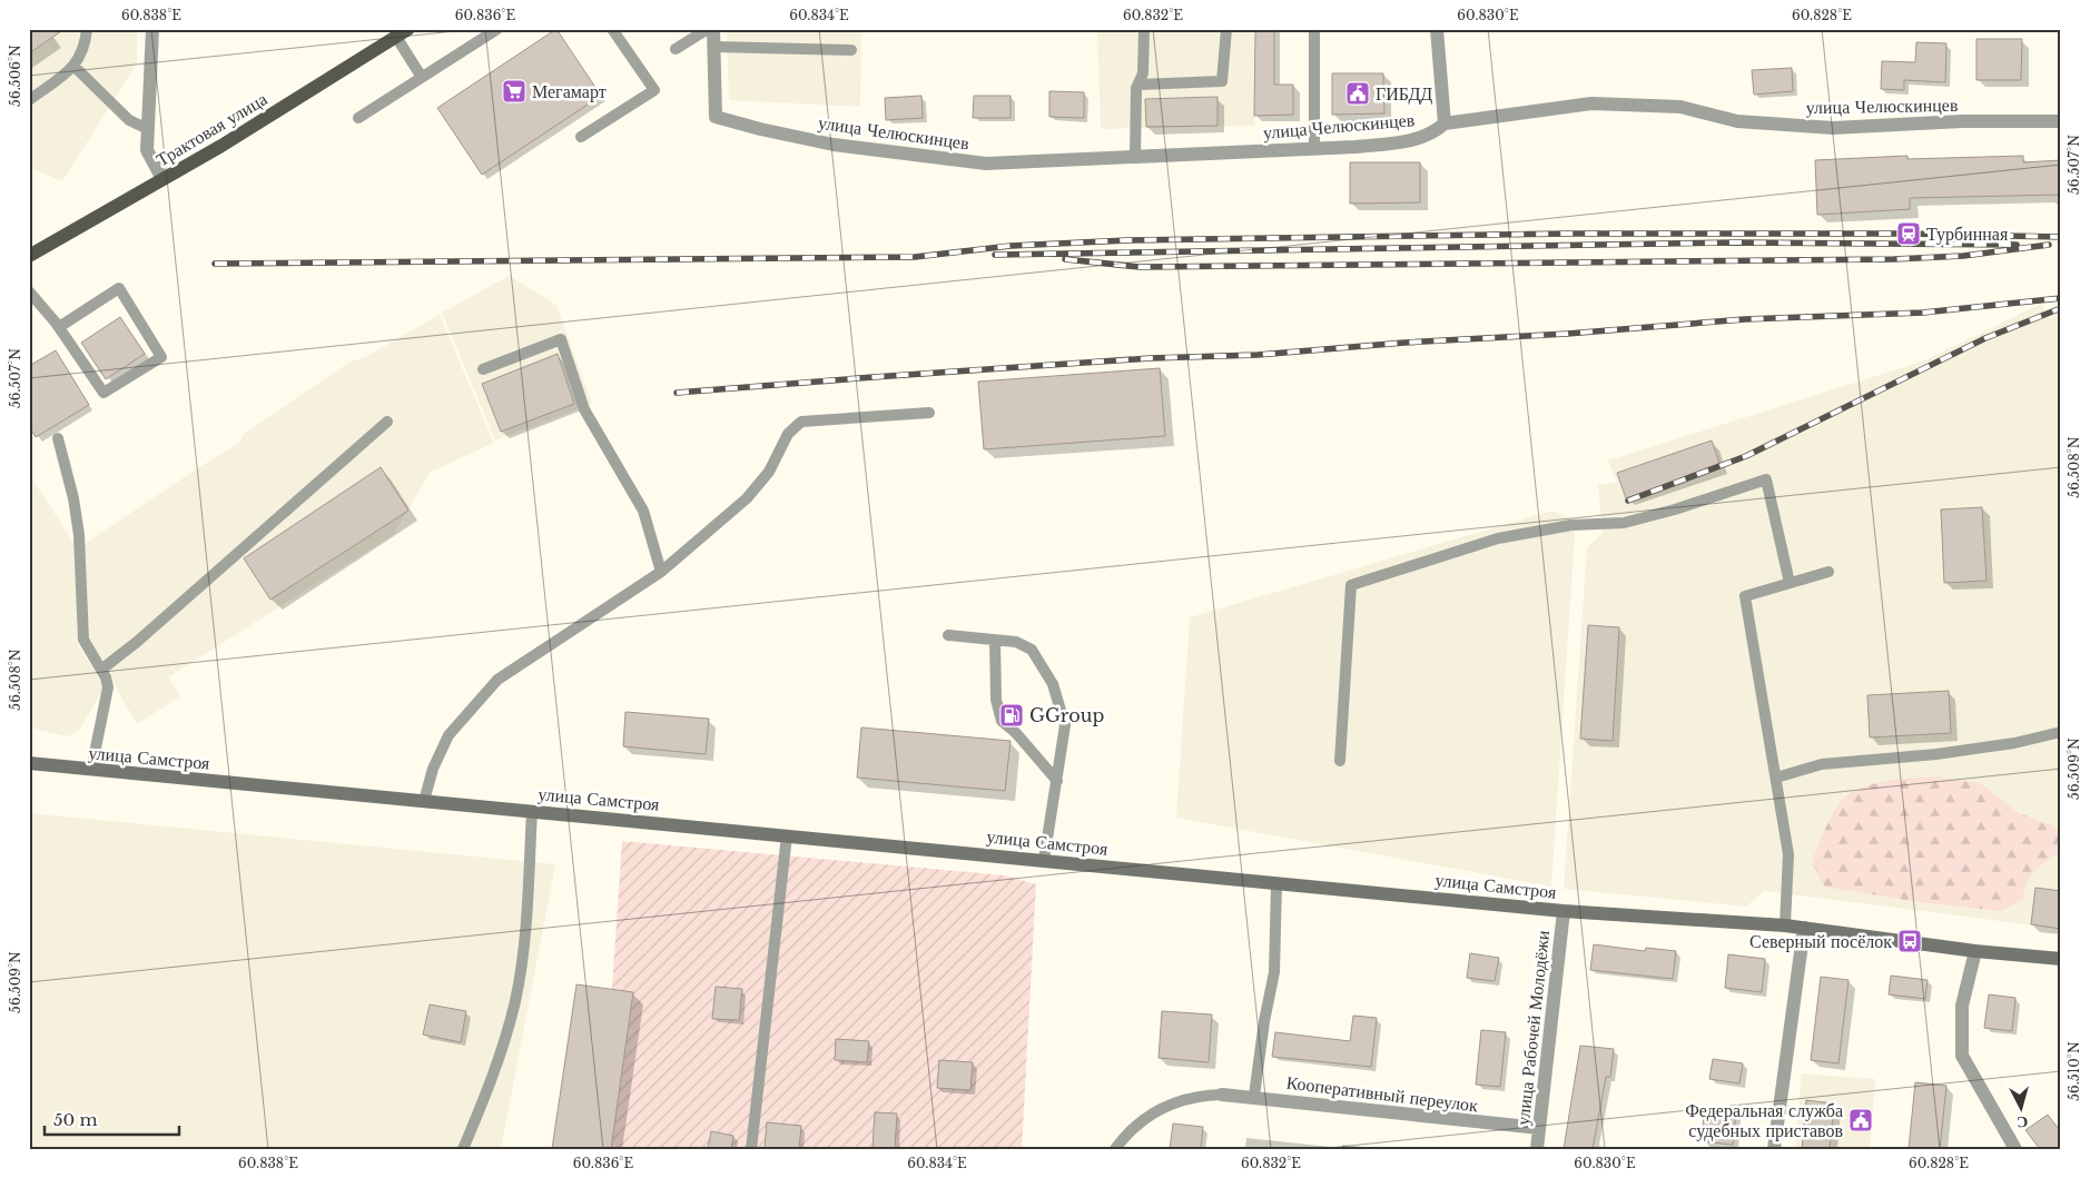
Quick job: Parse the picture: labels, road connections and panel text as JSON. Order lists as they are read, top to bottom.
{
  "streets": {
    "main road": ["Трактовая улица"],
    "street": [
      "улица Челюскинцев",
      "улица Самстроя",
      "улица Рабочей Молодёжи",
      "Кооперативный переулок"
    ]
  },
  "crossings": [
    ["улица Самстроя", "улица Рабочей Молодёжи"],
    ["улица Рабочей Молодёжи", "Кооперативный переулок"]
  ],
  "places": {
    "supermarket": ["Мегамарт"],
    "public building": ["ГИБДД", "Федеральная служба судебных приставов"],
    "station": ["Турбинная"],
    "fuel station": ["GGroup"],
    "bus stop": ["Северный посёлок"]
  },
  "scale_bar": "50 m",
  "north": "bottom",
  "coordinates": [
    "60.838°E",
    "60.836°E",
    "60.834°E",
    "60.832°E",
    "60.830°E",
    "60.828°E",
    "56.506°N",
    "56.507°N",
    "56.508°N",
    "56.509°N",
    "56.510°N"
  ]
}
